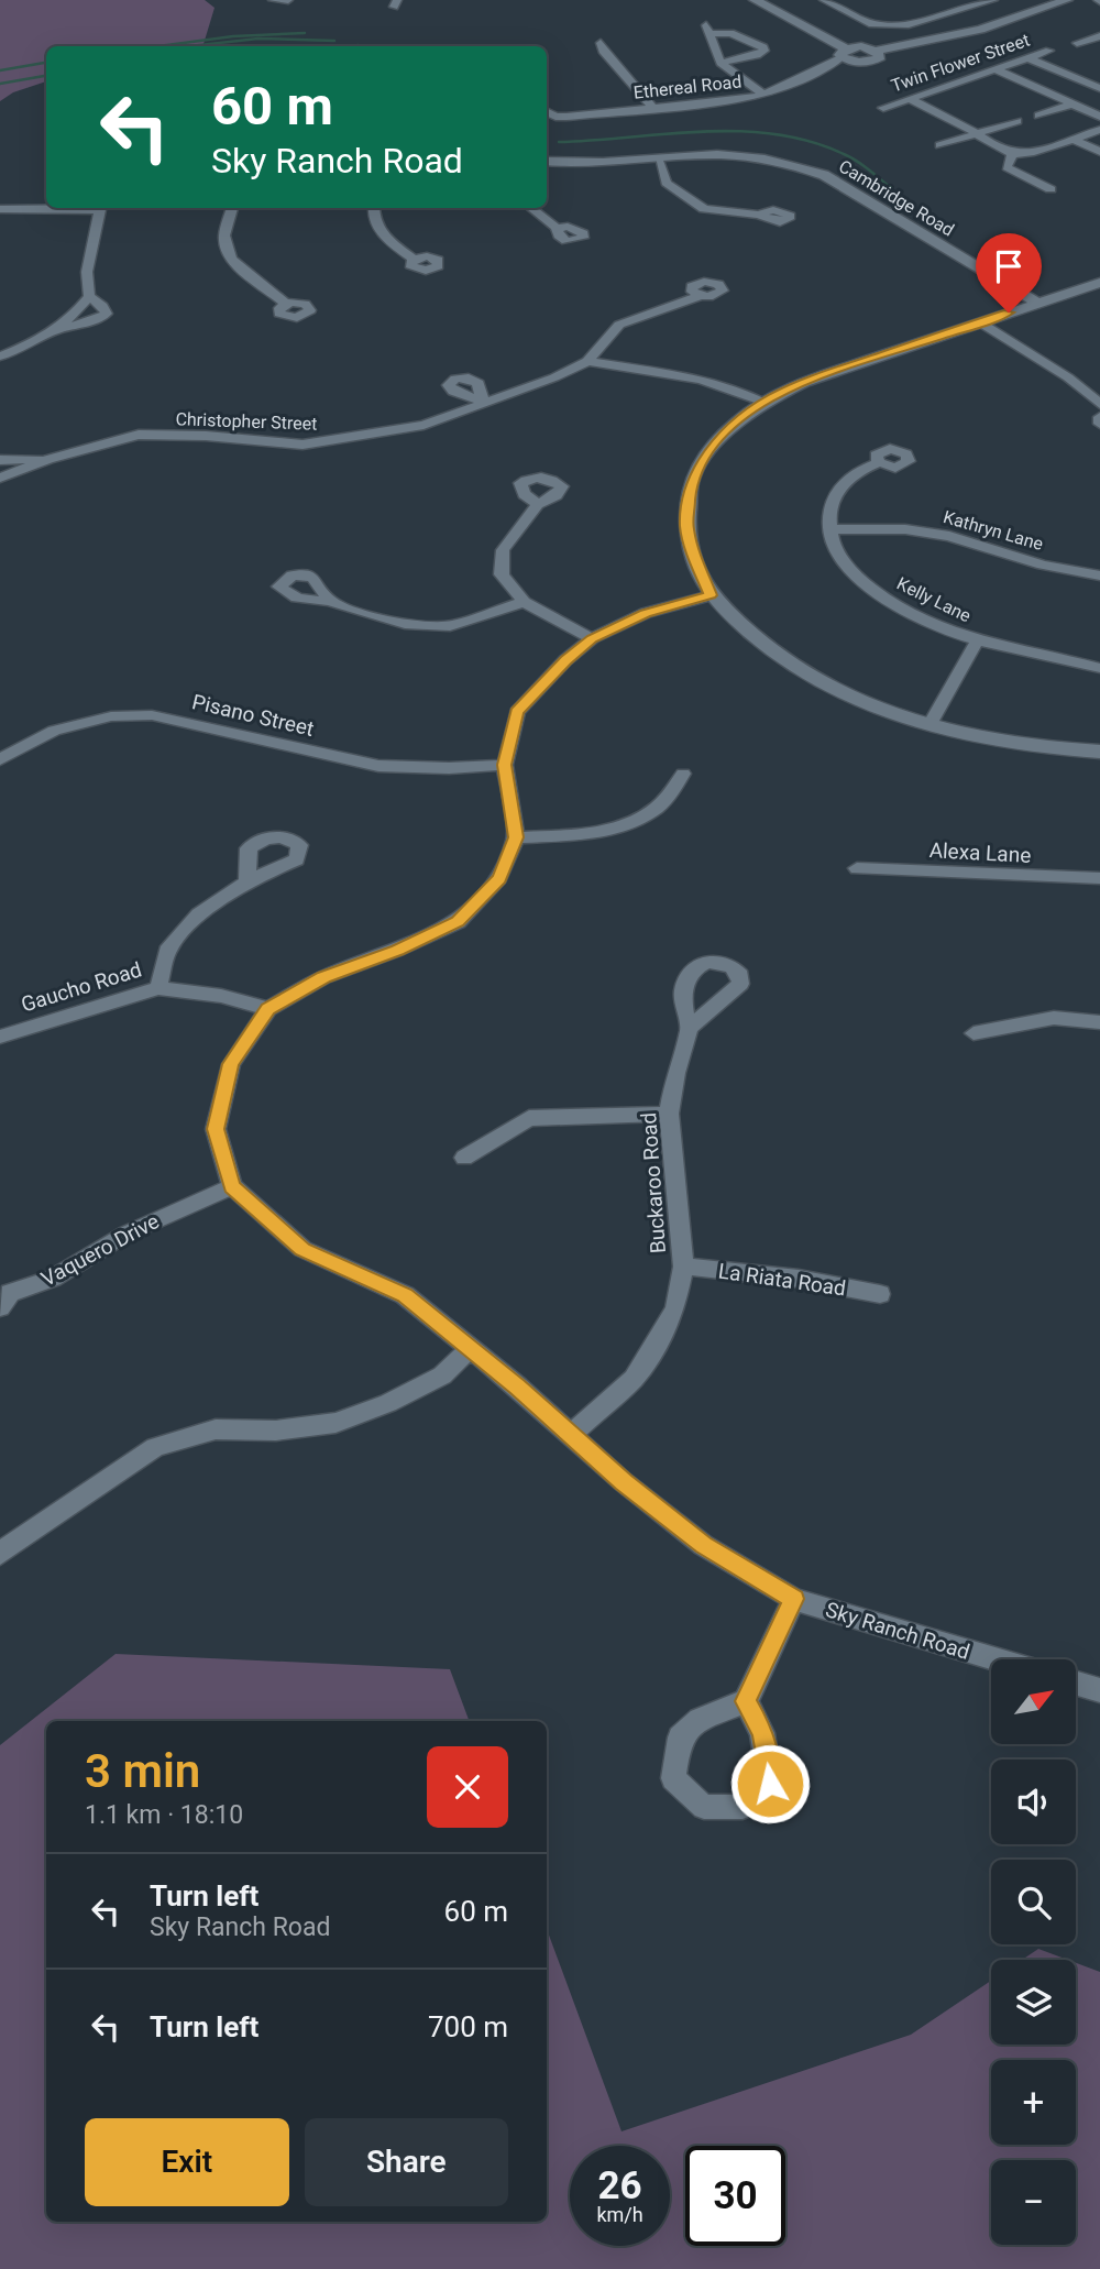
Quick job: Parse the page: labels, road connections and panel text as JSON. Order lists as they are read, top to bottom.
{
  "streets": {
    "street": [
      "Twin Flower Street",
      "Ethereal Road",
      "Cambridge Road",
      "Christopher Street",
      "Kathryn Lane",
      "Kelly Lane",
      "Pisano Street",
      "Alexa Lane",
      "Gaucho Road",
      "Buckaroo Road",
      "Vaquero Drive",
      "La Riata Road",
      "Sky Ranch Road"
    ]
  },
  "crossings": [
    ["Kathryn Lane", "Kelly Lane"],
    ["Buckaroo Road", "La Riata Road"],
    ["Buckaroo Road", "Sky Ranch Road"],
    ["Vaquero Drive", "Sky Ranch Road"]
  ],
  "north": "top right",
  "page": {
    "turn": ["60 m", "Sky Ranch Road"],
    "map_buttons": ["+", "−"],
    "heading": ["3 min", "1.1 km · 18:10"],
    "list": [
      {
        "name": "Turn left",
        "note": "Sky Ranch Road",
        "value": "60 m"
      },
      {
        "name": "Turn left",
        "value": "700 m"
      }
    ],
    "buttons": ["Exit", "Share"],
    "speed": "26 km/h",
    "limit": "30"
  }
}
